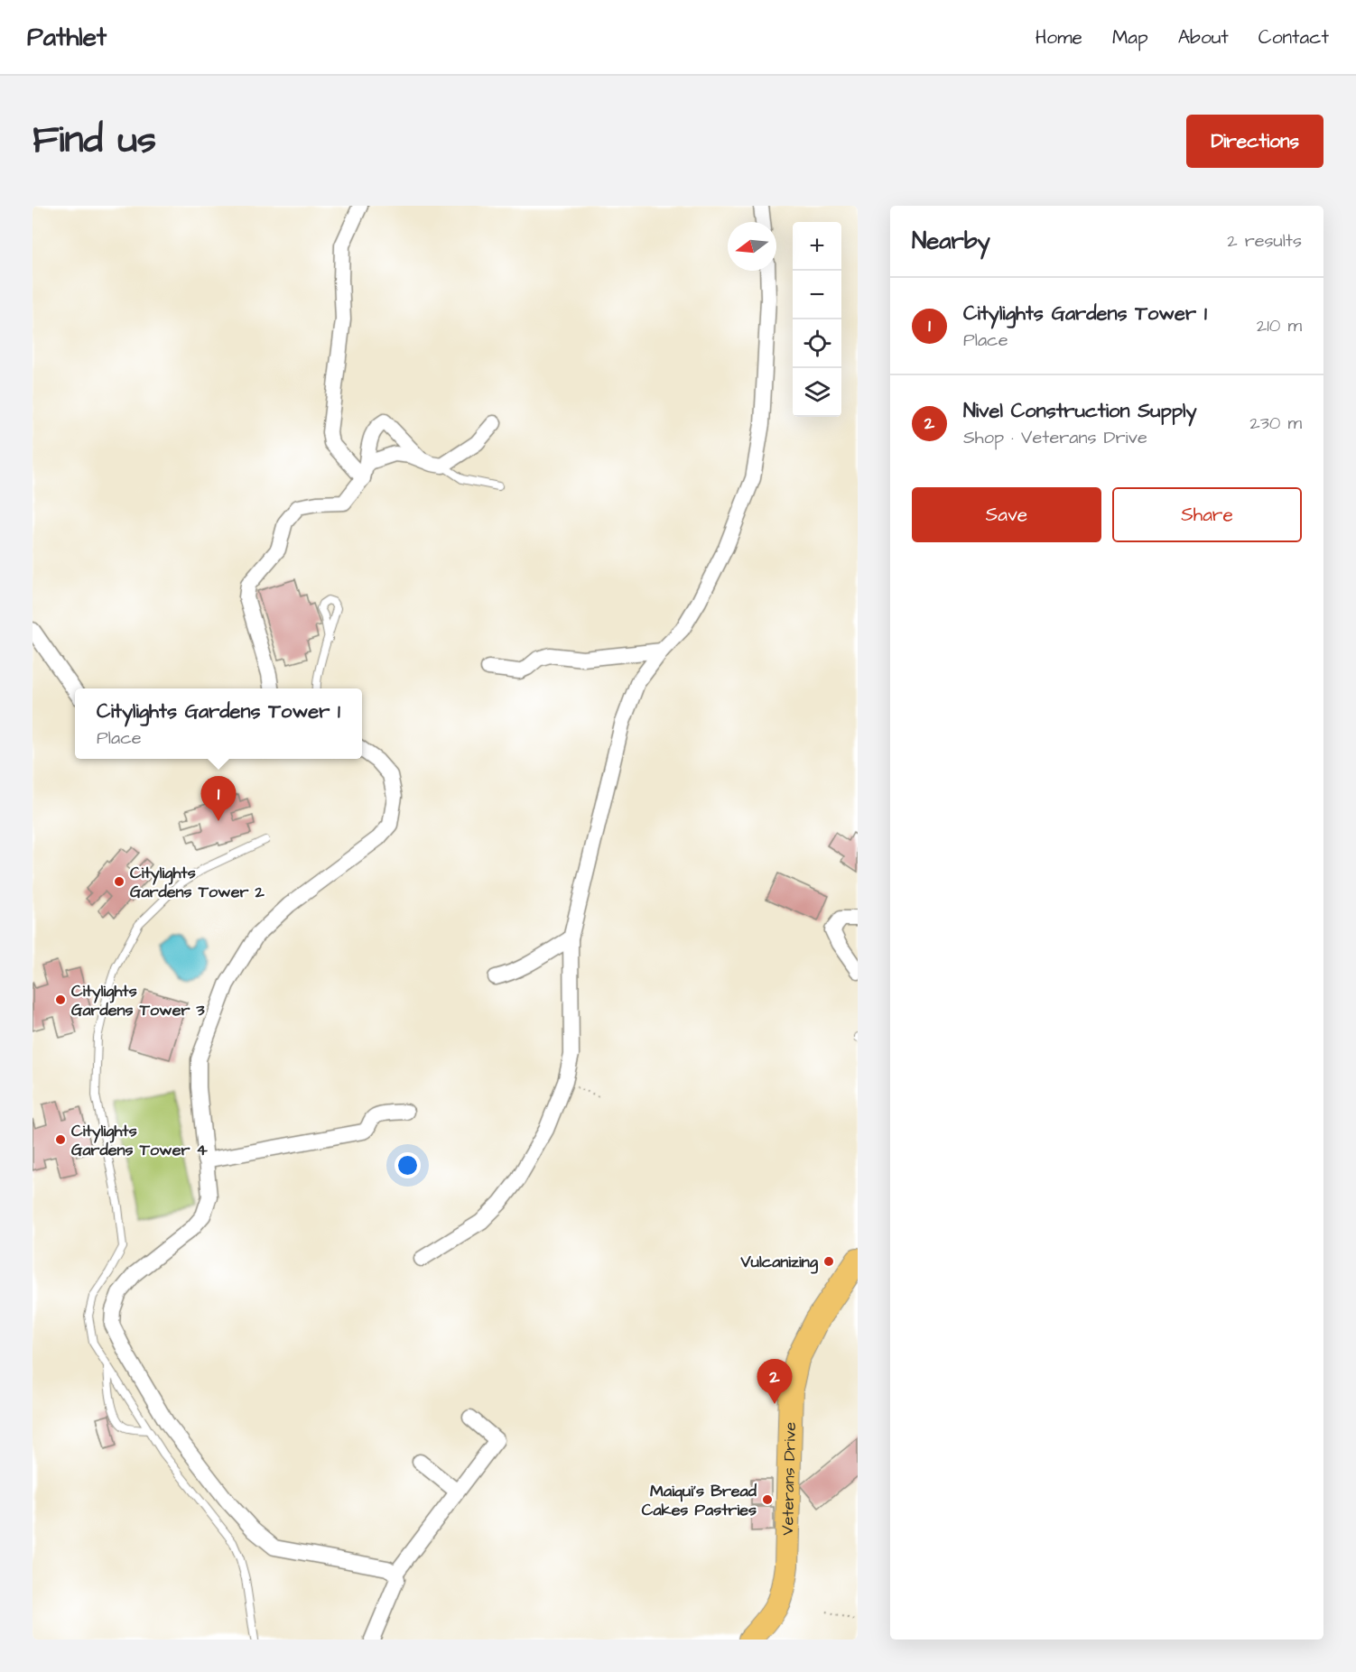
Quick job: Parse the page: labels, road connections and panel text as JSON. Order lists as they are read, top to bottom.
{
  "streets": {
    "main road": ["Veterans Drive"]
  },
  "places": [
    "Citylights Gardens Tower 2",
    "Citylights Gardens Tower 3",
    "Citylights Gardens Tower 4",
    "Vulcanizing",
    "Maiqui's Bread Cakes Pastries"
  ],
  "north": "left",
  "page": {
    "header": "Pathlet",
    "nav": [
      "Home",
      "Map",
      "About",
      "Contact"
    ],
    "title": "Find us",
    "buttons": [
      "Directions",
      ["Save", "Share"]
    ],
    "heading": ["Nearby", "2 results"],
    "map_buttons": ["+", "−"],
    "list": [
      {
        "mark": "1",
        "name": "Citylights Gardens Tower 1",
        "note": "Place",
        "value": "210 m"
      },
      {
        "mark": "2",
        "name": "Nivel Construction Supply",
        "note": "Shop · Veterans Drive",
        "value": "230 m"
      }
    ],
    "popup": ["Citylights Gardens Tower 1", "Place"],
    "pins": ["1", "2"]
  }
}
